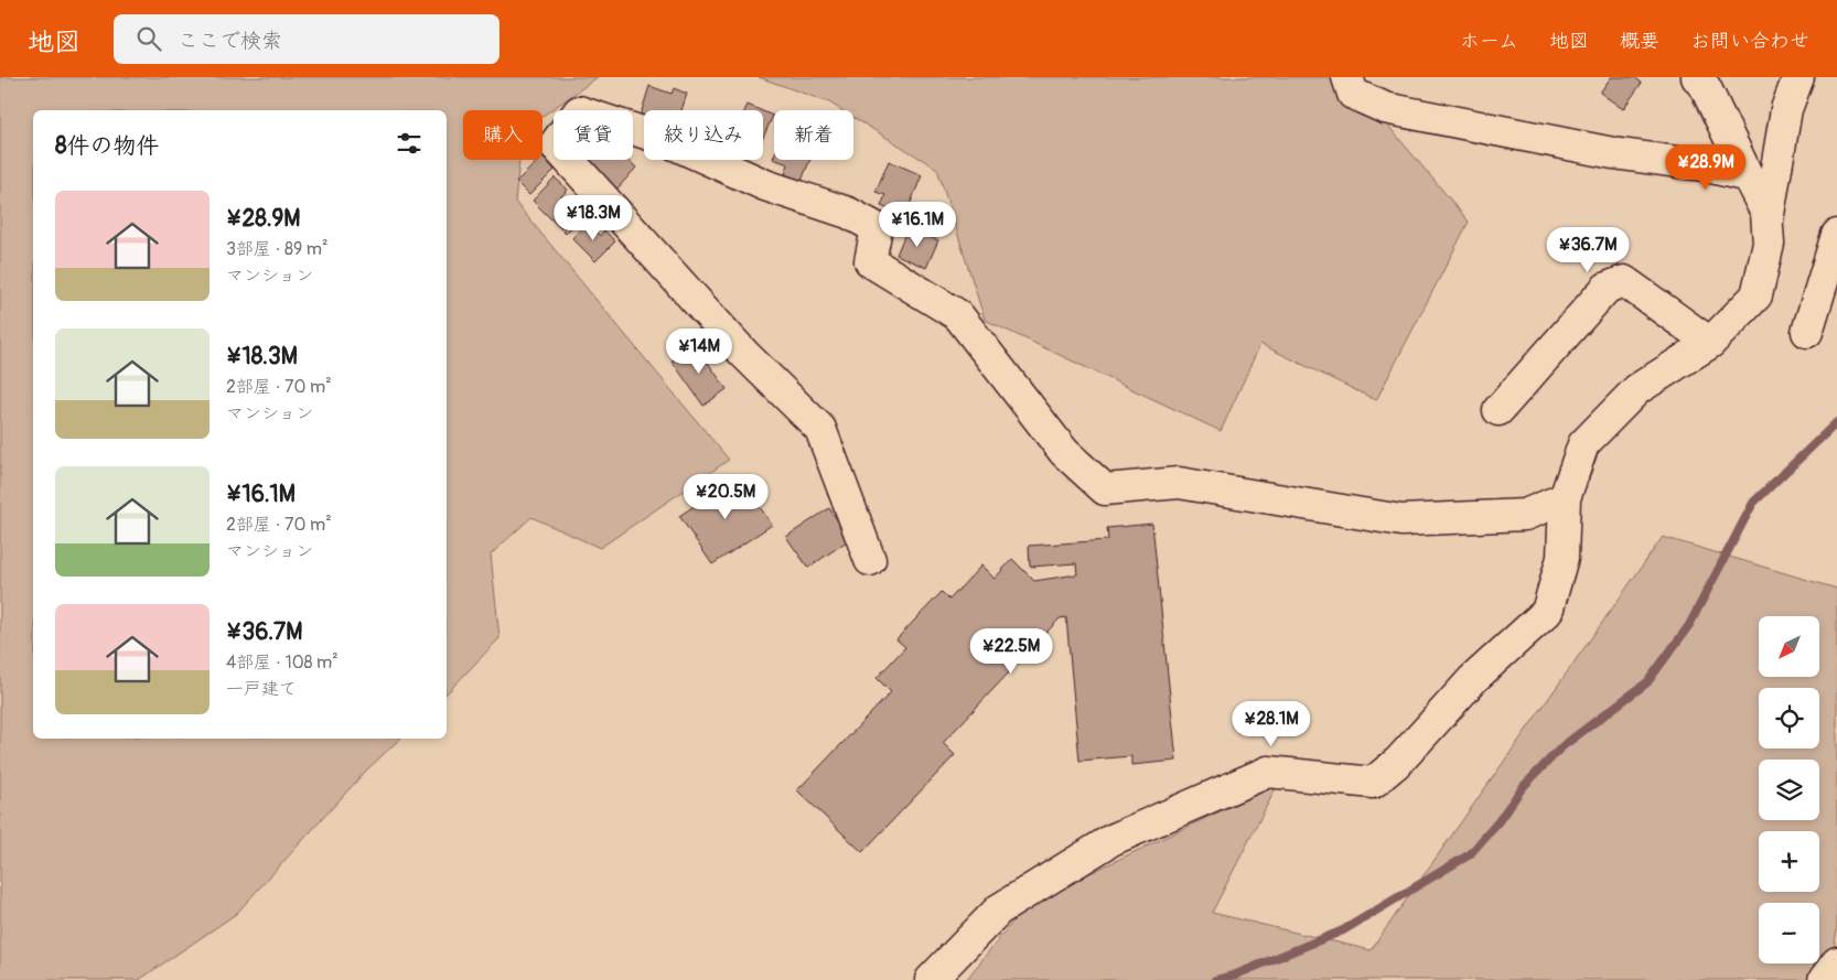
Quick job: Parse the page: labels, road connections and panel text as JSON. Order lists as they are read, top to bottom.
{
  "north": "bottom left",
  "page": {
    "header": "地図",
    "search": "ここで検索",
    "nav": [
      "ホーム",
      "地図",
      "概要",
      "お問い合わせ"
    ],
    "chip": [
      "購入",
      "賃貸",
      "絞り込み",
      "新着"
    ],
    "heading": "8件の物件",
    "price": [
      "¥28.9M",
      "¥18.3M",
      "¥16.1M",
      "¥36.7M",
      "¥14M",
      "¥20.5M",
      "¥22.5M",
      "¥28.1M"
    ],
    "list": [
      {
        "name": "¥28.9M",
        "note": "3部屋 · 89 m² · マンション"
      },
      {
        "name": "¥18.3M",
        "note": "2部屋 · 70 m² · マンション"
      },
      {
        "name": "¥16.1M",
        "note": "2部屋 · 70 m² · マンション"
      },
      {
        "name": "¥36.7M",
        "note": "4部屋 · 108 m² · 一戸建て"
      }
    ],
    "map_buttons": ["+", "−"]
  }
}
